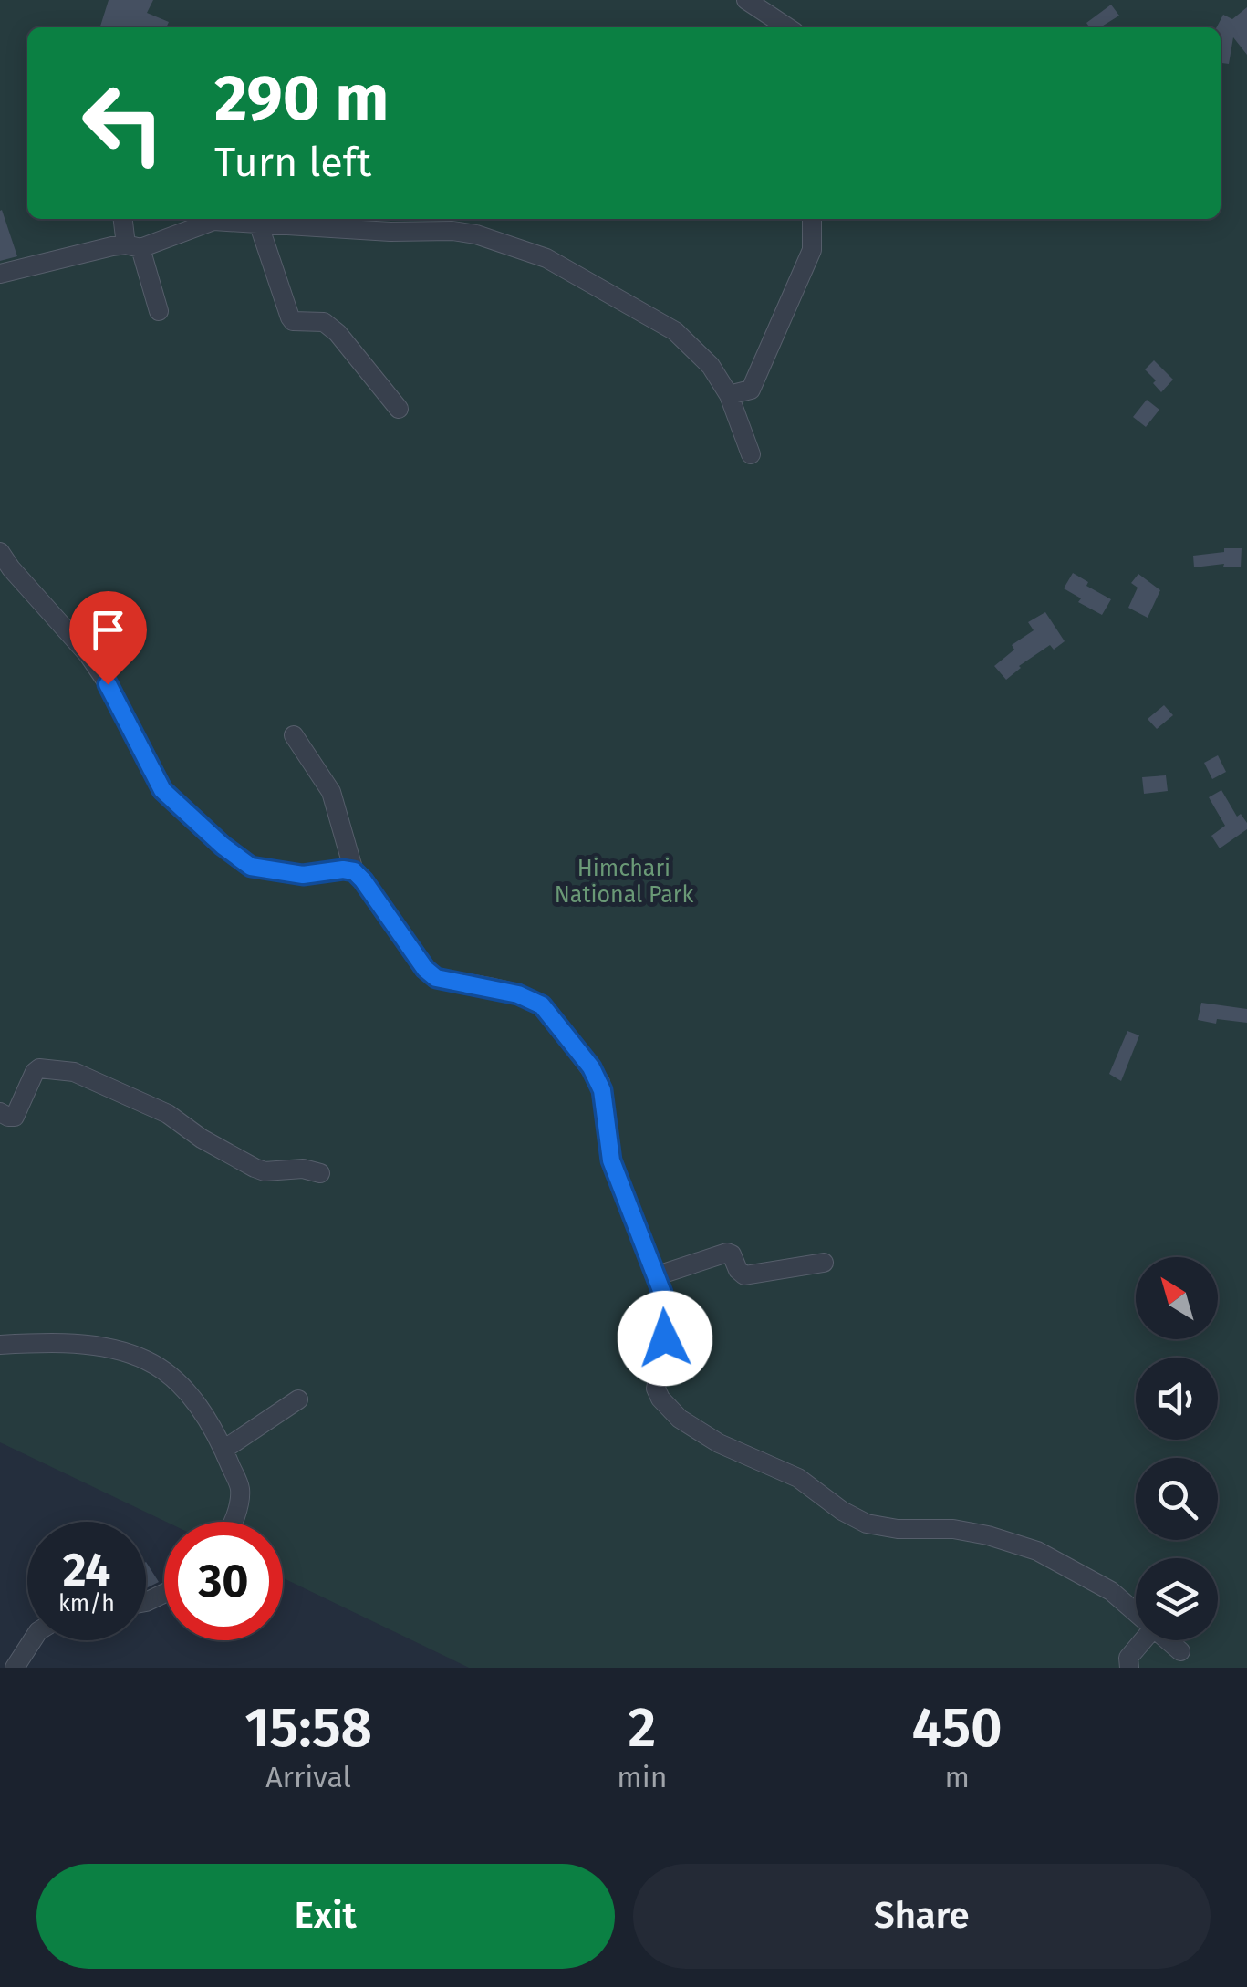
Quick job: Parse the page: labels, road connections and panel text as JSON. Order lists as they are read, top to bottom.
{
  "parks": ["Himchari National Park"],
  "north": "top left",
  "page": {
    "turn": ["290 m", "Turn left"],
    "speed": "24 km/h",
    "limit": "30",
    "eta": [
      "15:58",
      "Arrival",
      "2",
      "min",
      "450",
      "m"
    ],
    "buttons": ["Exit", "Share"]
  }
}
